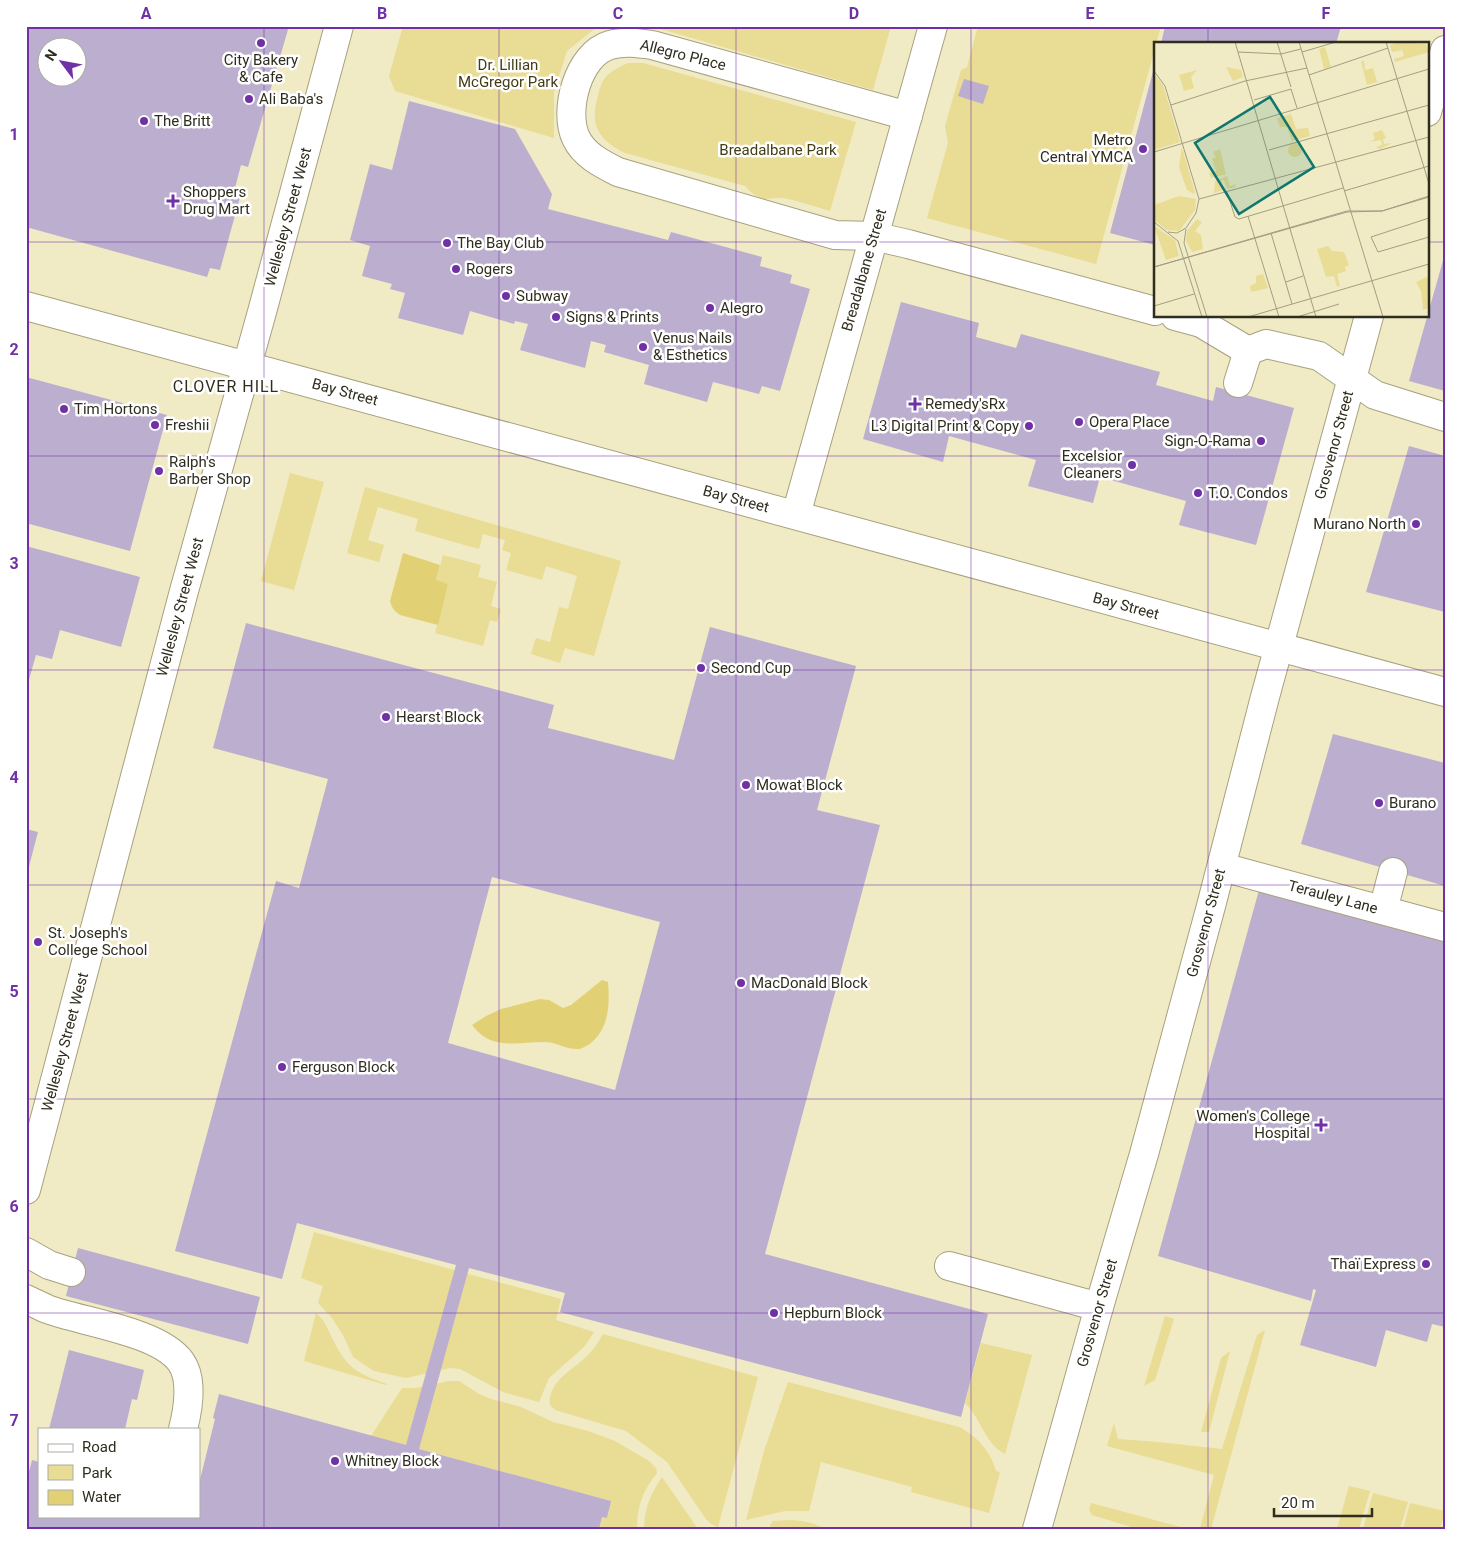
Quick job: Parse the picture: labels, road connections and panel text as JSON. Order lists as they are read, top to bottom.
{
  "streets": {
    "street": [
      "Allegro Place",
      "Wellesley Street West",
      "Breadalbane Street",
      "Bay Street",
      "Grosvenor Street",
      "Terauley Lane"
    ]
  },
  "crossings": [
    ["Allegro Place", "Breadalbane Street"],
    ["Wellesley Street West", "Bay Street"],
    ["Breadalbane Street", "Bay Street"],
    ["Bay Street", "Grosvenor Street"],
    ["Grosvenor Street", "Terauley Lane"]
  ],
  "districts": ["CLOVER HILL"],
  "parks": ["Dr. Lillian McGregor Park", "Breadalbane Park"],
  "places": {
    "other": [
      "City Bakery & Cafe",
      "Ali Baba's",
      "The Britt",
      "Metro Central YMCA",
      "The Bay Club",
      "Rogers",
      "Subway",
      "Alegro",
      "Signs & Prints",
      "Venus Nails & Esthetics",
      "Tim Hortons",
      "Opera Place",
      "Freshii",
      "L3 Digital Print & Copy",
      "Sign-O-Rama",
      "Excelsior Cleaners",
      "Ralph's Barber Shop",
      "T.O. Condos",
      "Murano North",
      "Second Cup",
      "Hearst Block",
      "Mowat Block",
      "Burano",
      "St. Joseph's College School",
      "MacDonald Block",
      "Ferguson Block",
      "Thaï Express",
      "Hepburn Block",
      "Whitney Block"
    ],
    "health": ["Shoppers Drug Mart", "Remedy'sRx", "Women's College Hospital"]
  },
  "legend": ["Road", "Park", "Water"],
  "scale_bar": "20 m",
  "north": "top left",
  "grid": {
    "columns": [
      "A",
      "B",
      "C",
      "D",
      "E",
      "F"
    ],
    "rows": [
      "1",
      "2",
      "3",
      "4",
      "5",
      "6",
      "7"
    ]
  }
}
